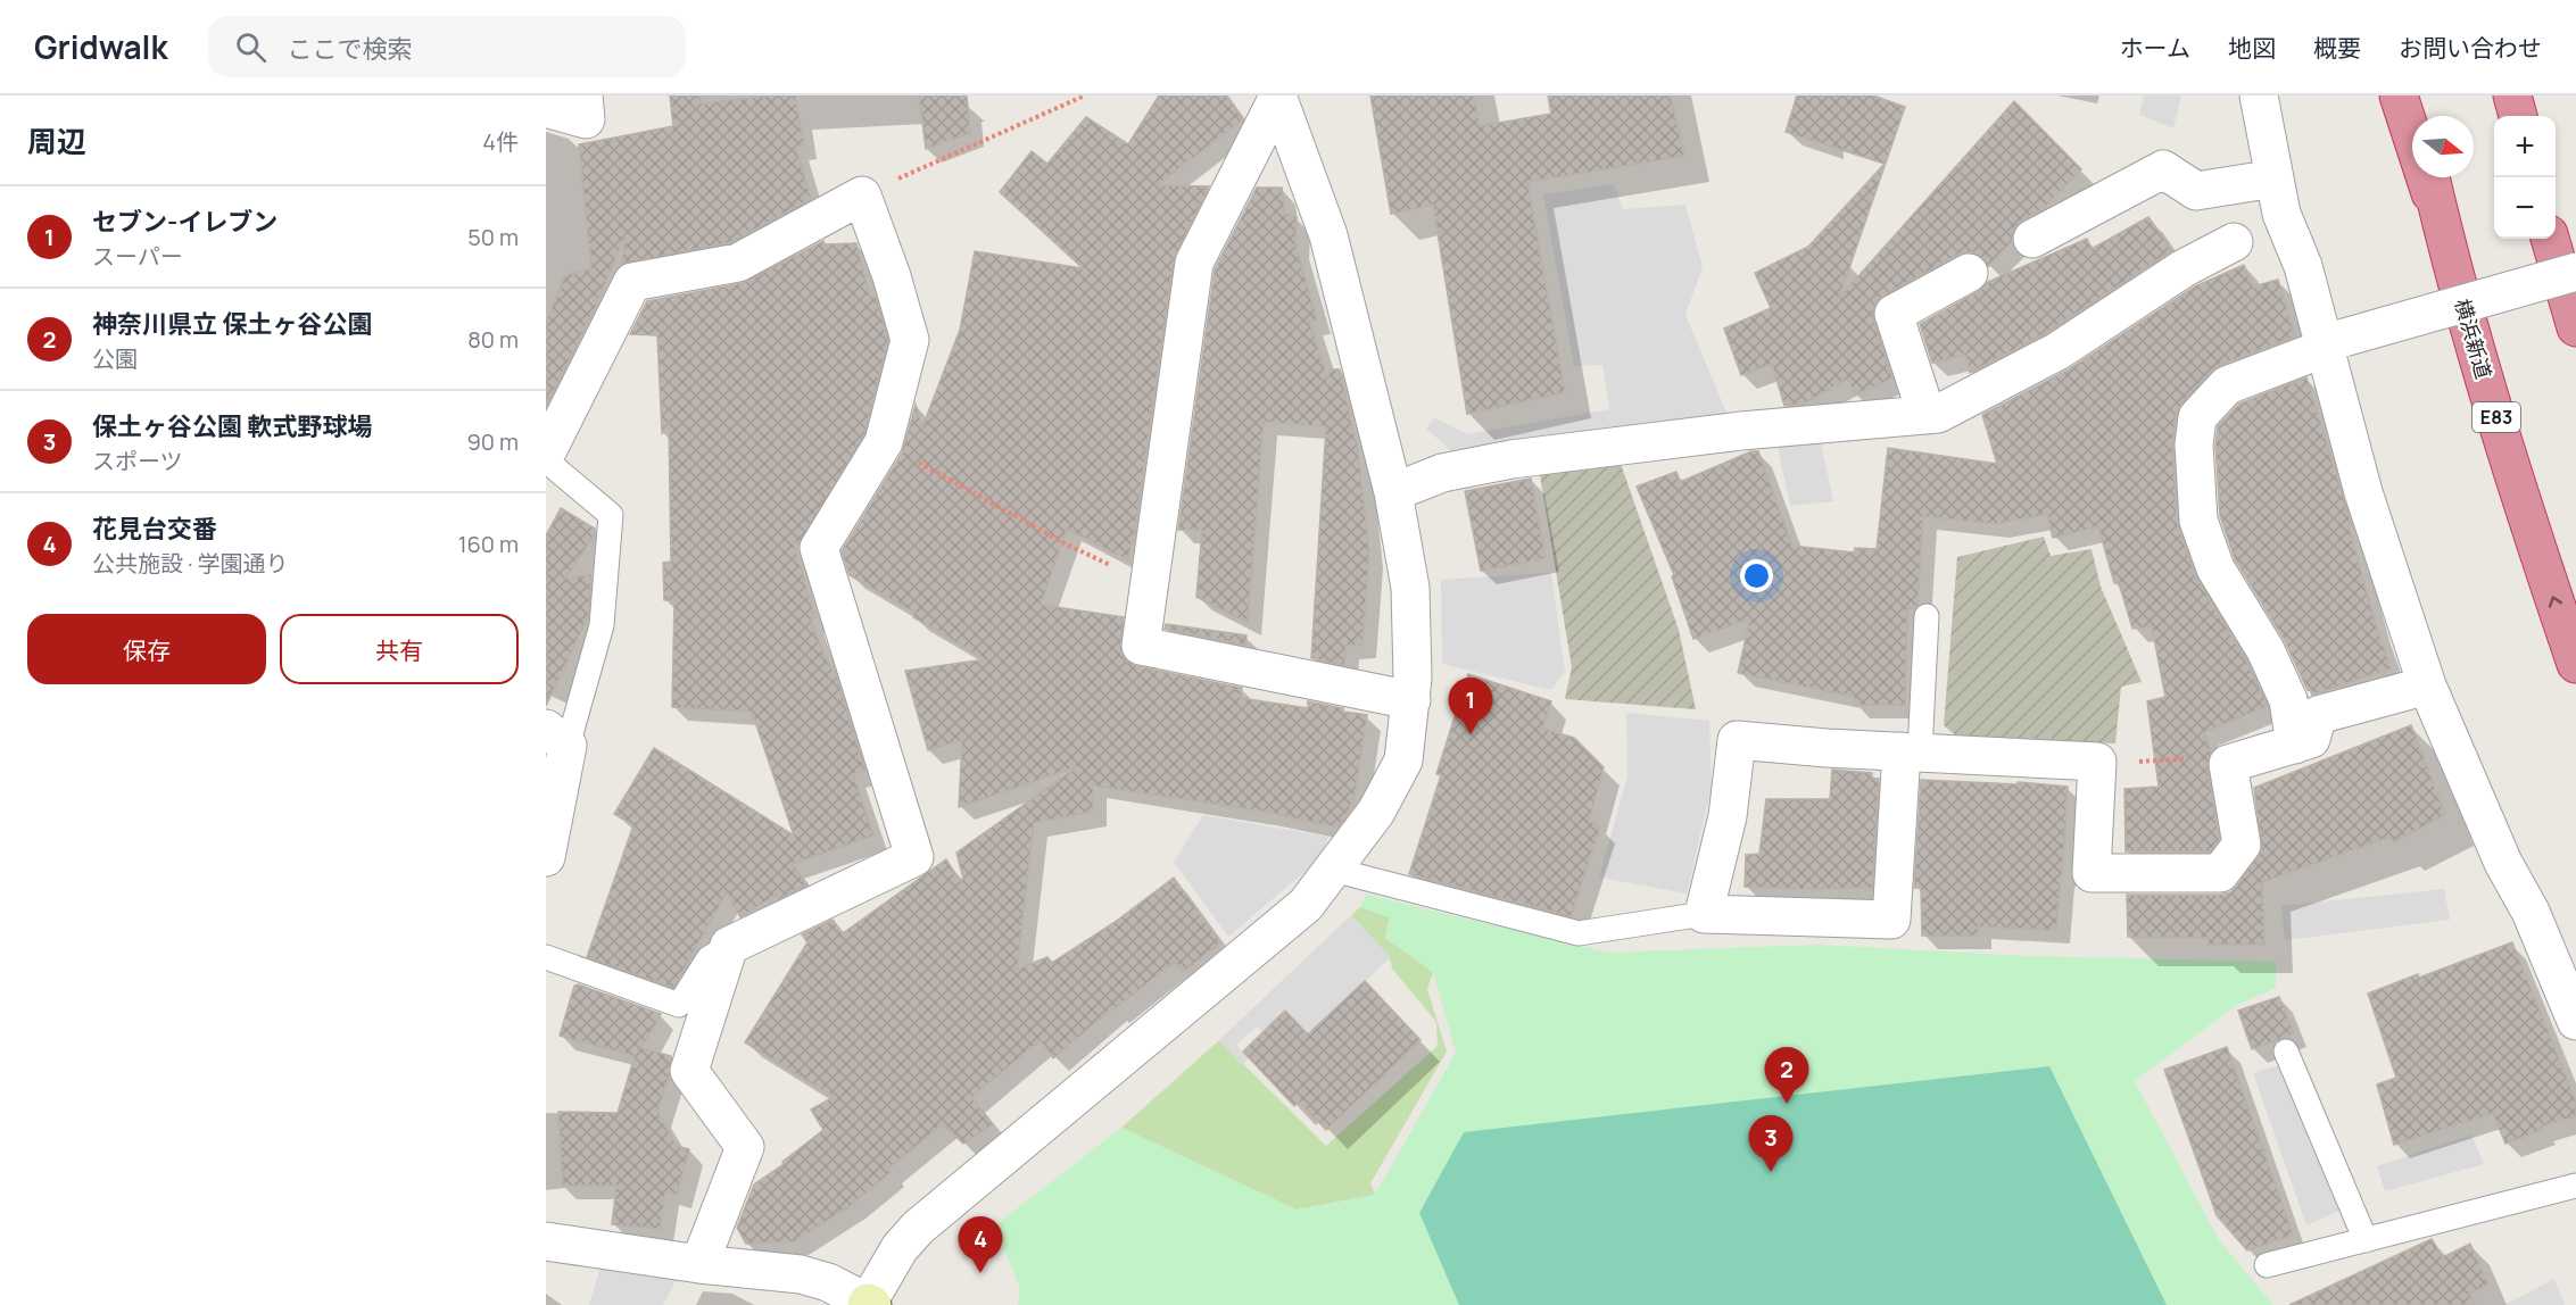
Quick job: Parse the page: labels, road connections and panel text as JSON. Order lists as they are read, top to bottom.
{
  "streets": {
    "highway": ["横浜新道", "E83"]
  },
  "one_way": ["横浜新道"],
  "north": "right",
  "page": {
    "header": "Gridwalk",
    "search": "ここで検索",
    "nav": [
      "ホーム",
      "地図",
      "概要",
      "お問い合わせ"
    ],
    "heading": ["周辺", "4件"],
    "map_buttons": ["+", "−"],
    "list": [
      {
        "mark": "1",
        "name": "セブン-イレブン",
        "note": "スーパー",
        "value": "50 m"
      },
      {
        "mark": "2",
        "name": "神奈川県立 保土ヶ谷公園",
        "note": "公園",
        "value": "80 m"
      },
      {
        "mark": "3",
        "name": "保土ヶ谷公園 軟式野球場",
        "note": "スポーツ",
        "value": "90 m"
      },
      {
        "mark": "4",
        "name": "花見台交番",
        "note": "公共施設 · 学園通り",
        "value": "160 m"
      }
    ],
    "buttons": ["保存", "共有"],
    "pins": [
      "1",
      "2",
      "3",
      "4"
    ]
  }
}
